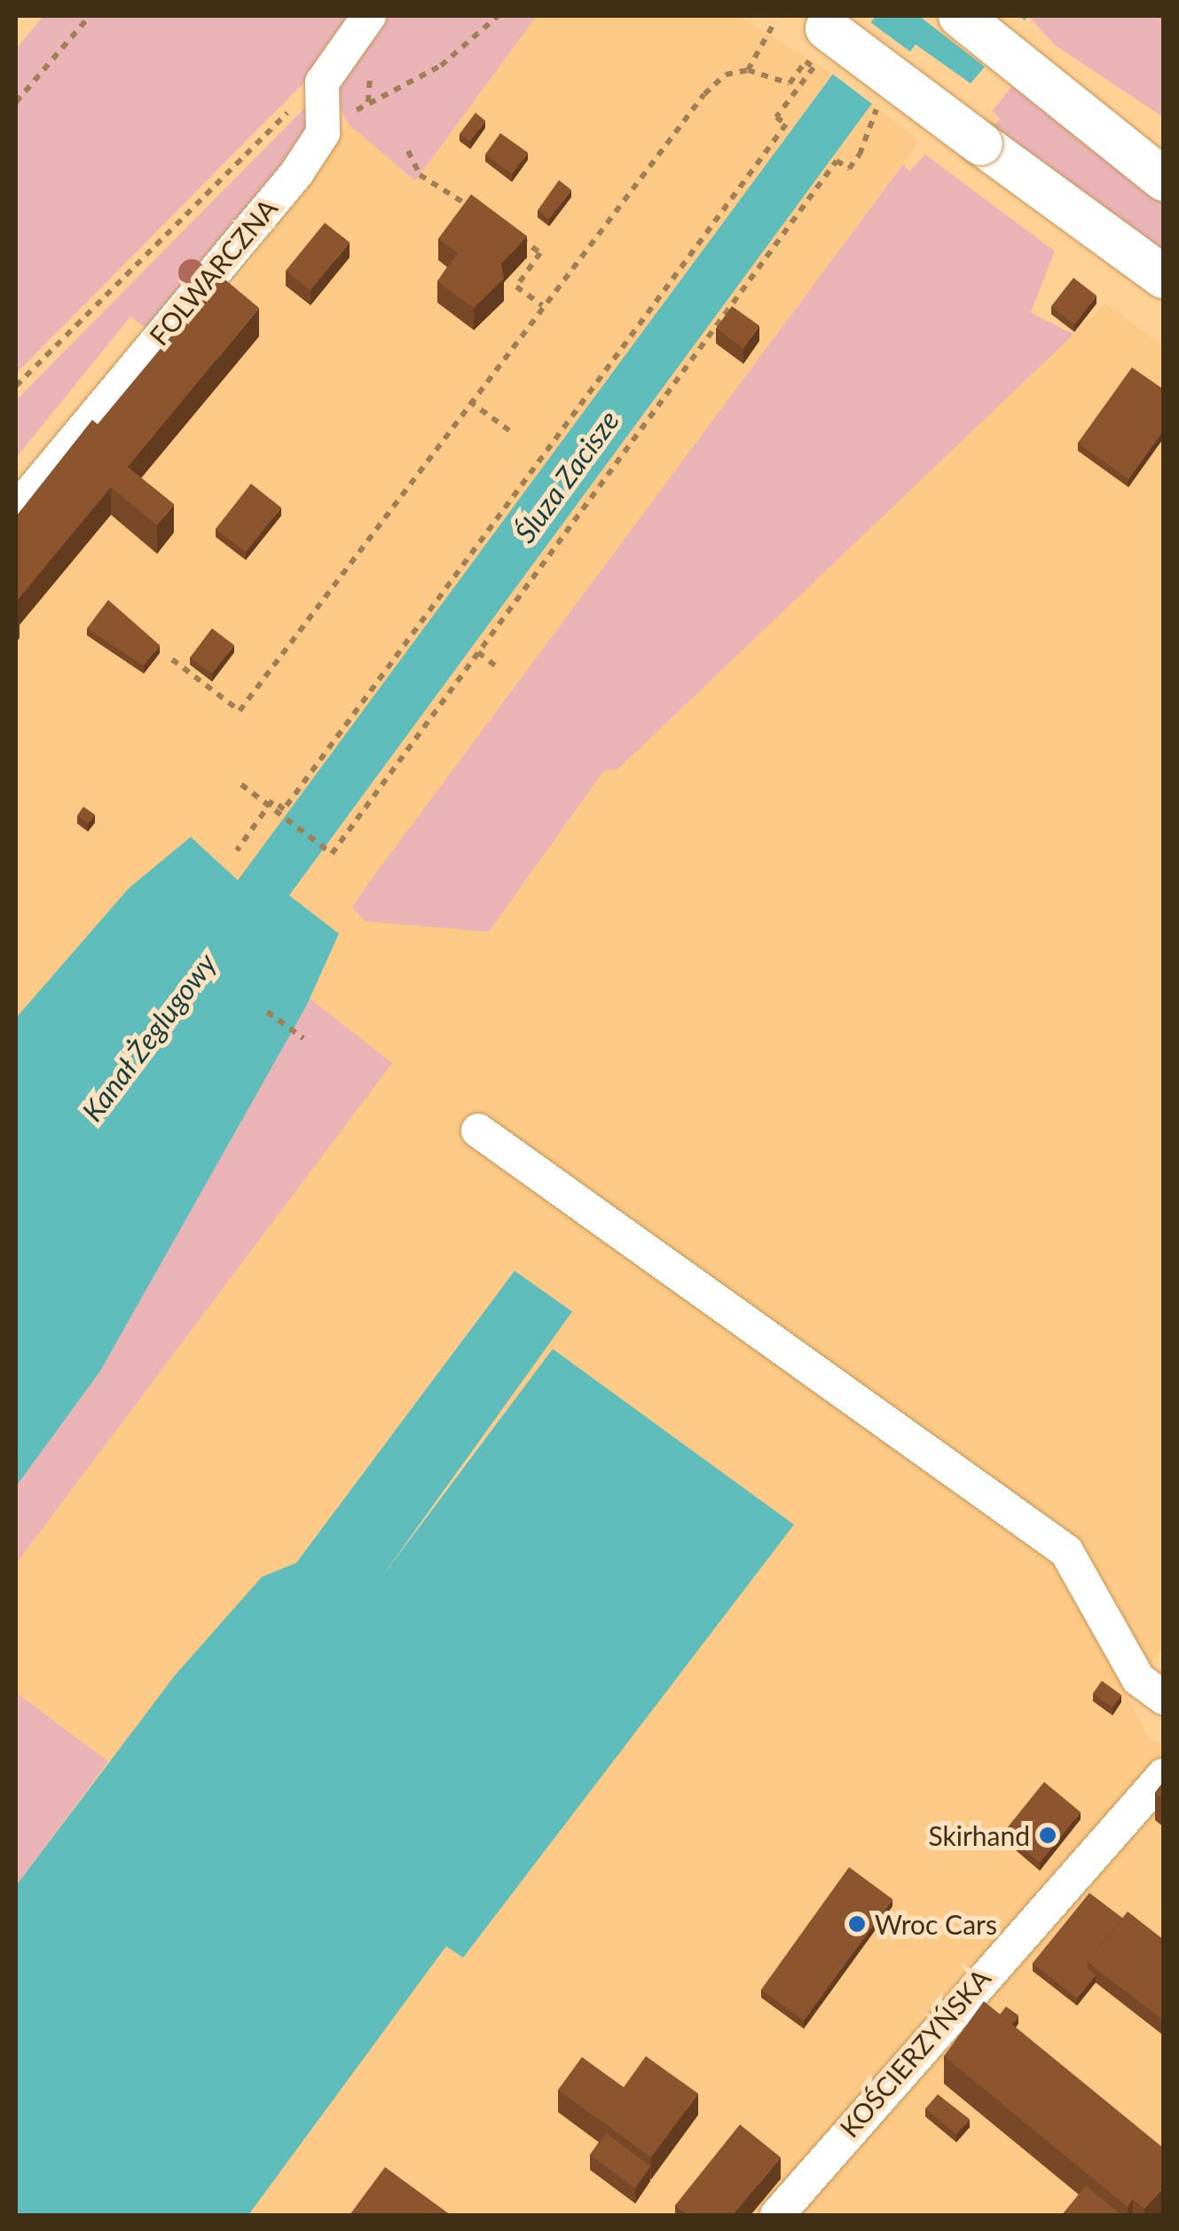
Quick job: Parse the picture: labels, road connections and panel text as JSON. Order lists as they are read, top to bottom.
{
  "streets": {
    "street": ["FOLWARCZNA", "KOŚCIERZYŃSKA"]
  },
  "water": ["Śluza Zacisze", "Kanał Żeglugowy"],
  "places": ["Skirhand", "Wroc Cars"]
}
